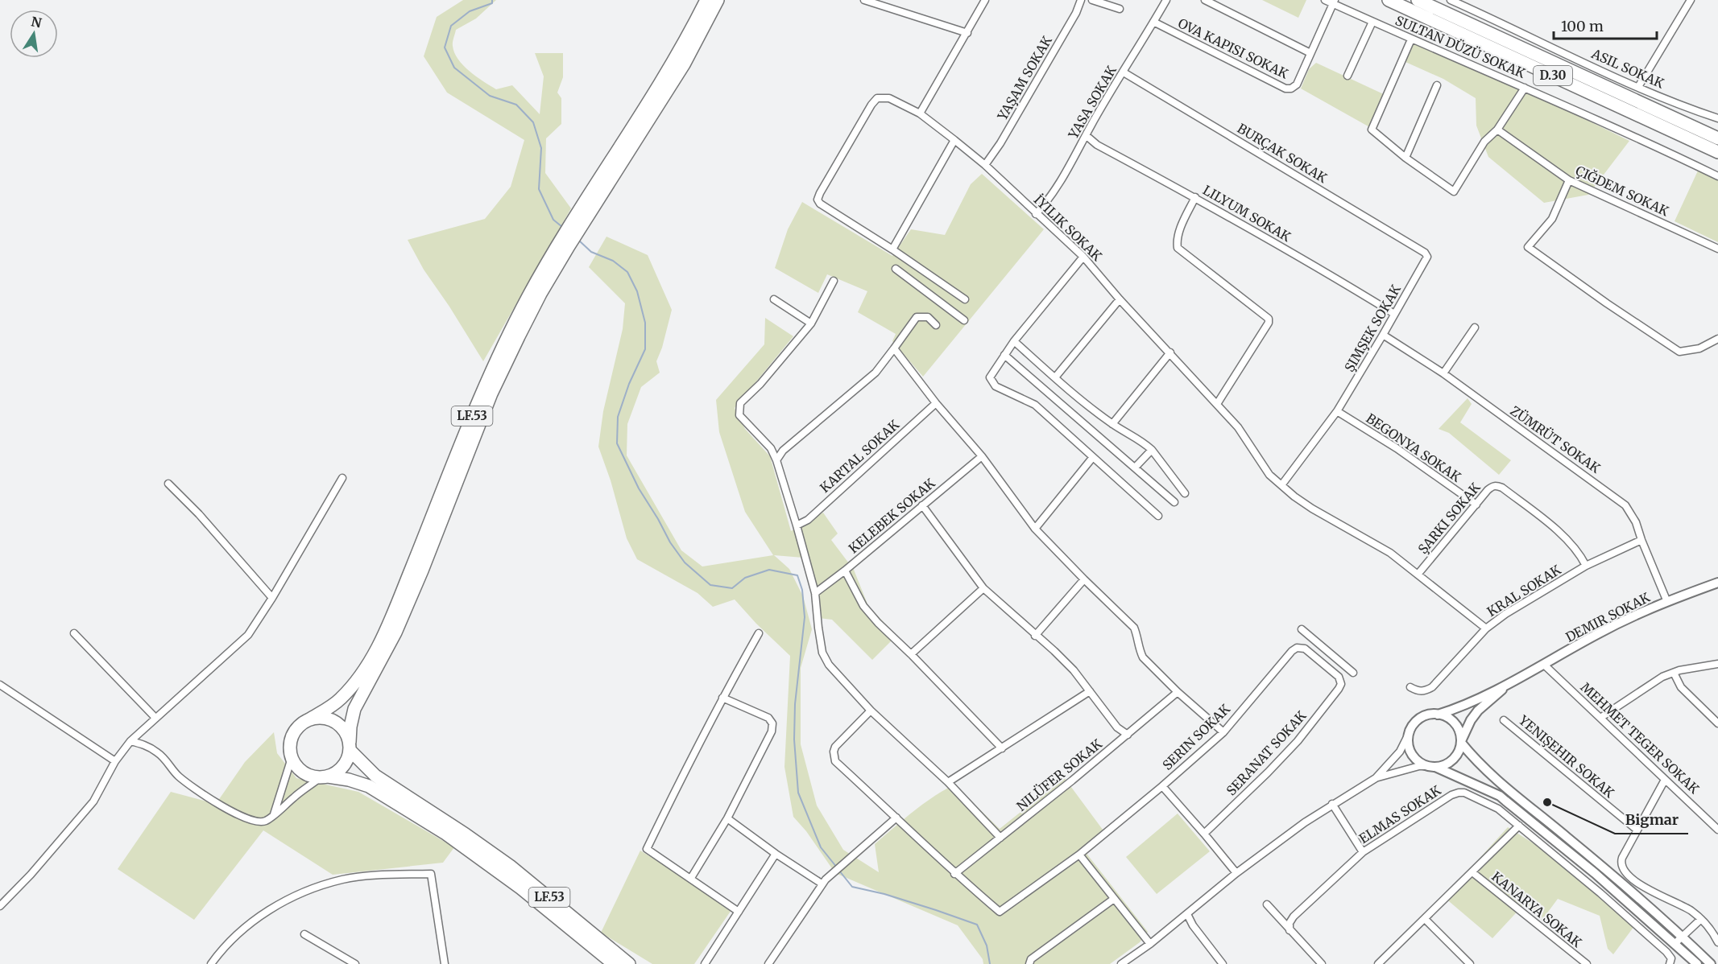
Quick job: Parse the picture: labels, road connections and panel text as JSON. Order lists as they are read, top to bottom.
{
  "streets": {
    "highway": ["D.30", "LF.53"],
    "street": [
      "SULTAN DÜZÜ SOKAK",
      "ASIL SOKAK",
      "YAŞAM SOKAK",
      "YASA SOKAK",
      "BURÇAK SOKAK",
      "LILYUM SOKAK",
      "İYILIK SOKAK",
      "ŞIMŞEK SOKAK",
      "ZÜMRÜT SOKAK",
      "BEGONYA SOKAK",
      "KARTAL SOKAK",
      "KELEBEK SOKAK",
      "KRAL SOKAK",
      "DEMIR SOKAK",
      "SERIN SOKAK",
      "MEHMET TEGER SOKAK",
      "SERANAT SOKAK",
      "NILÜFER SOKAK",
      "ELMAS SOKAK",
      "KANARYA SOKAK"
    ]
  },
  "crossings": [
    ["YAŞAM SOKAK", "İYILIK SOKAK"],
    ["YASA SOKAK", "BURÇAK SOKAK"],
    ["YASA SOKAK", "LILYUM SOKAK"],
    ["YASA SOKAK", "İYILIK SOKAK"],
    ["BURÇAK SOKAK", "ŞIMŞEK SOKAK"],
    ["LILYUM SOKAK", "ŞIMŞEK SOKAK"],
    ["İYILIK SOKAK", "ŞIMŞEK SOKAK"],
    ["İYILIK SOKAK", "KRAL SOKAK"],
    ["ŞIMŞEK SOKAK", "ZÜMRÜT SOKAK"],
    ["ŞIMŞEK SOKAK", "BEGONYA SOKAK"],
    ["ZÜMRÜT SOKAK", "KRAL SOKAK"],
    ["ZÜMRÜT SOKAK", "DEMIR SOKAK"],
    ["DEMIR SOKAK", "MEHMET TEGER SOKAK"],
    ["SERIN SOKAK", "SERANAT SOKAK"],
    ["SERIN SOKAK", "NILÜFER SOKAK"]
  ],
  "places": ["Bigmar"],
  "scale_bar": "100 m",
  "north": "top"
}
